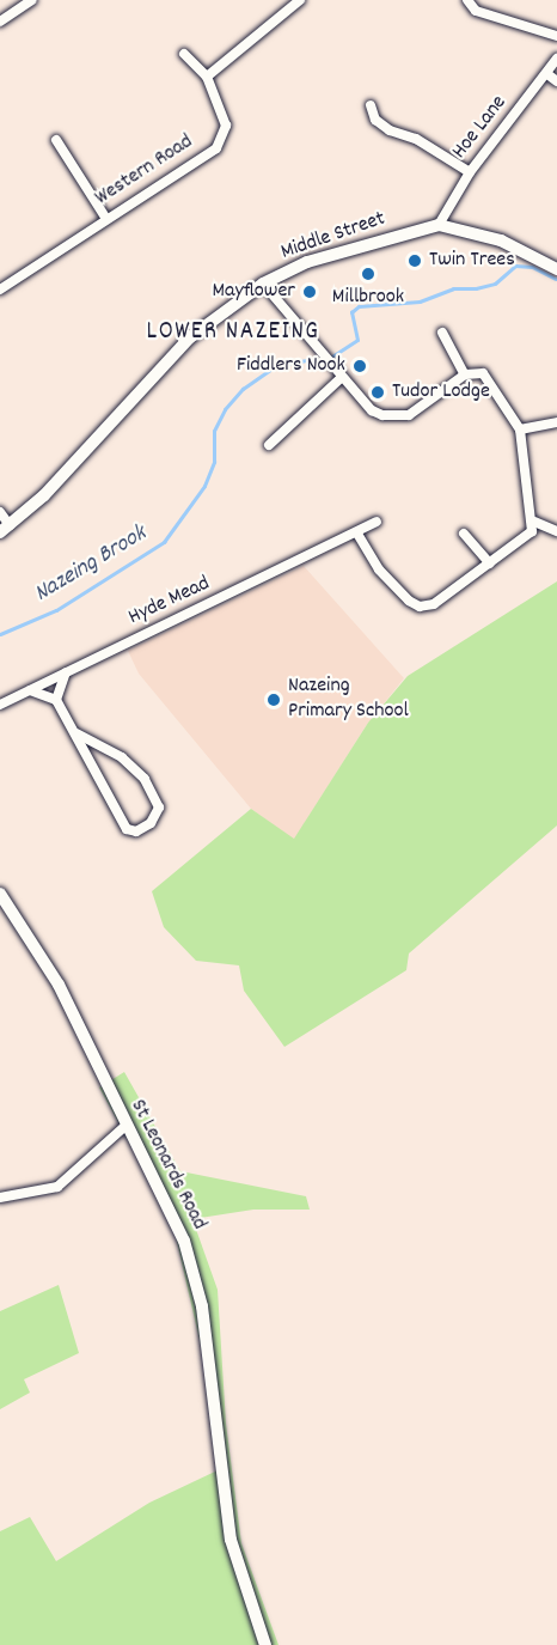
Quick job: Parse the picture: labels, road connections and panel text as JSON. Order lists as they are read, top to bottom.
{
  "streets": {
    "main road": ["Middle Street", "St Leonards Road"],
    "street": ["Hoe Lane", "Western Road", "Hyde Mead"]
  },
  "crossings": [
    ["Hoe Lane", "Middle Street"]
  ],
  "districts": ["LOWER NAZEING"],
  "water": ["Nazeing Brook"],
  "places": [
    "Twin Trees",
    "Millbrook",
    "Mayflower",
    "Fiddlers Nook",
    "Tudor Lodge",
    "Nazeing Primary School"
  ]
}
